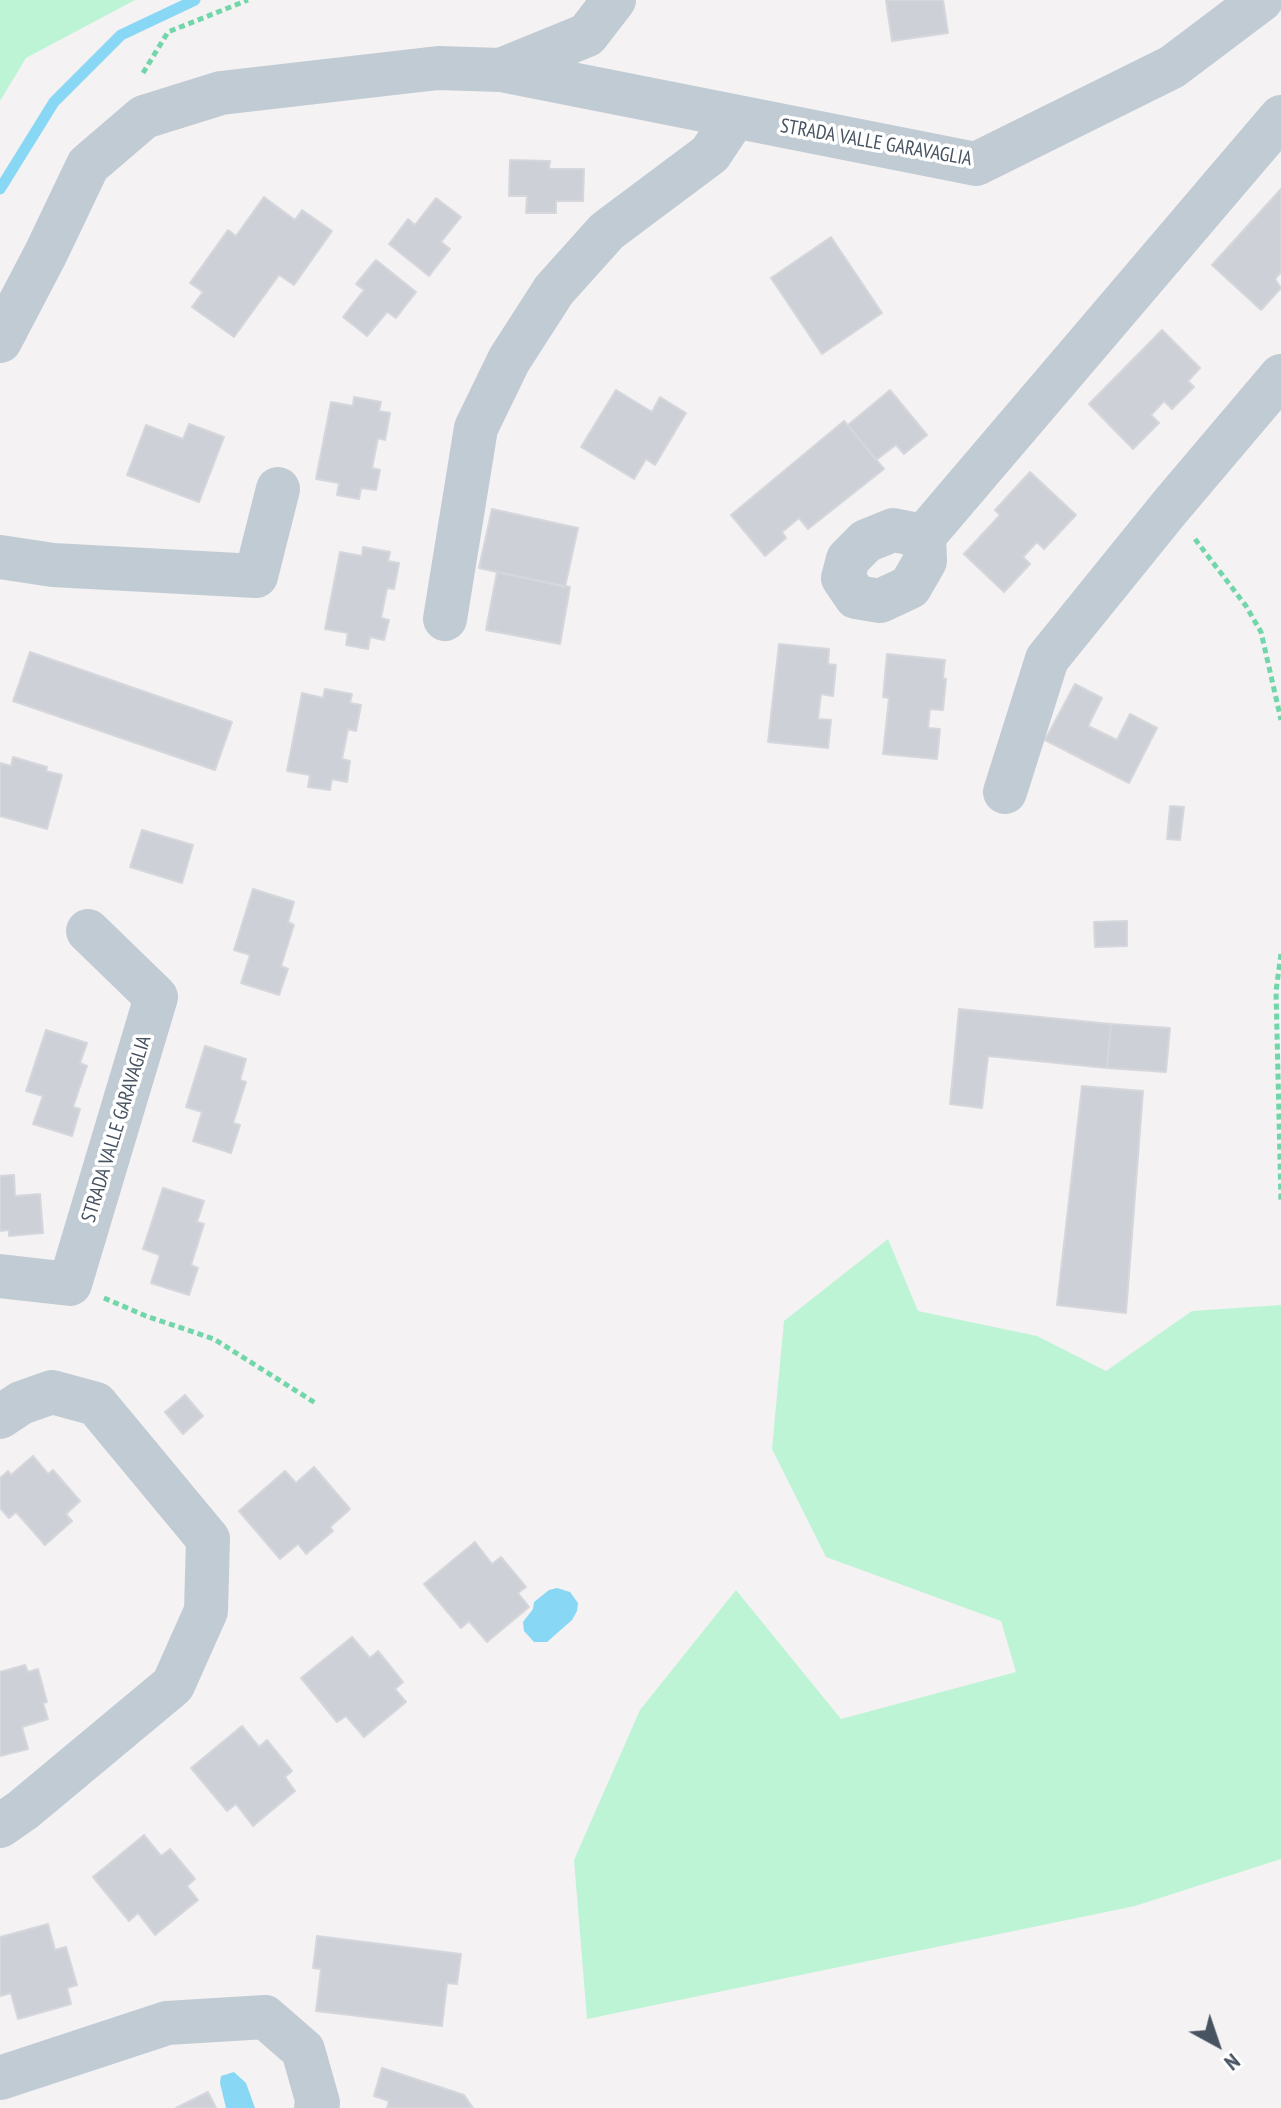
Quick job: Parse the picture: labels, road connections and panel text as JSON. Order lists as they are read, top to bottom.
{
  "streets": {
    "street": ["STRADA VALLE GARAVAGLIA"]
  },
  "north": "bottom right"
}
